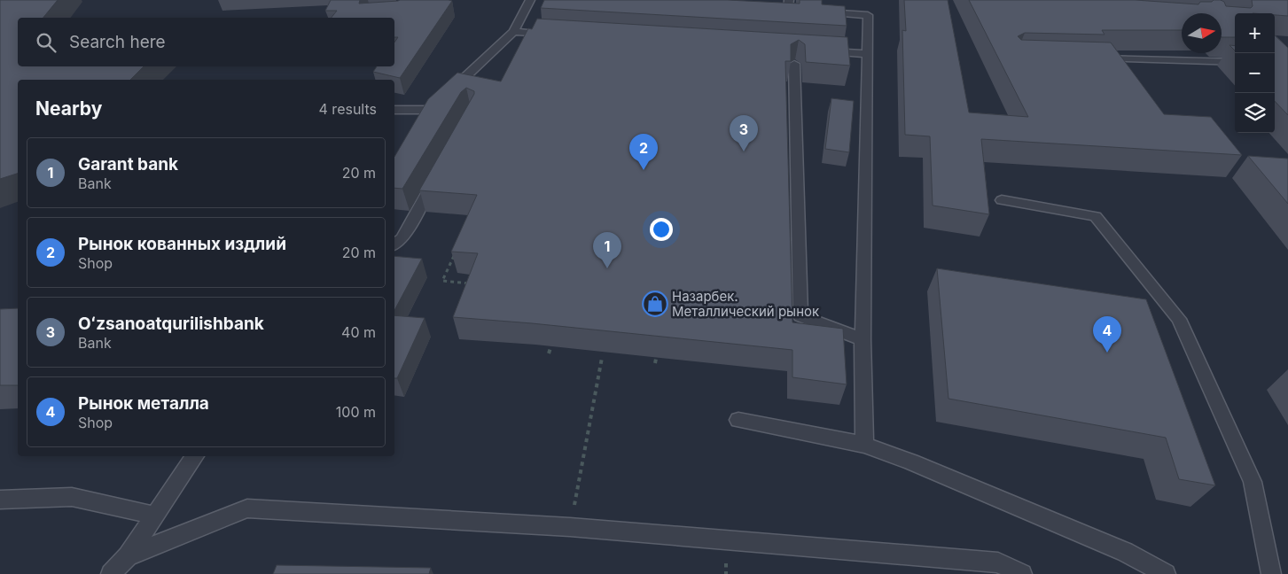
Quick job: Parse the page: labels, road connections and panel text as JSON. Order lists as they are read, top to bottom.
{
  "places": {
    "shop": ["Назарбек. Металлический рынок"]
  },
  "north": "right",
  "page": {
    "map_buttons": ["+", "−"],
    "search": "Search here",
    "heading": ["Nearby", "4 results"],
    "pins": [
      "3",
      "2",
      "1",
      "4"
    ],
    "list": [
      {
        "mark": "1",
        "name": "Garant bank",
        "note": "Bank",
        "value": "20 m"
      },
      {
        "mark": "2",
        "name": "Рынок кованных издлий",
        "note": "Shop",
        "value": "20 m"
      },
      {
        "mark": "3",
        "name": "Oʻzsanoatqurilishbank",
        "note": "Bank",
        "value": "40 m"
      },
      {
        "mark": "4",
        "name": "Рынок металла",
        "note": "Shop",
        "value": "100 m"
      }
    ]
  }
}
